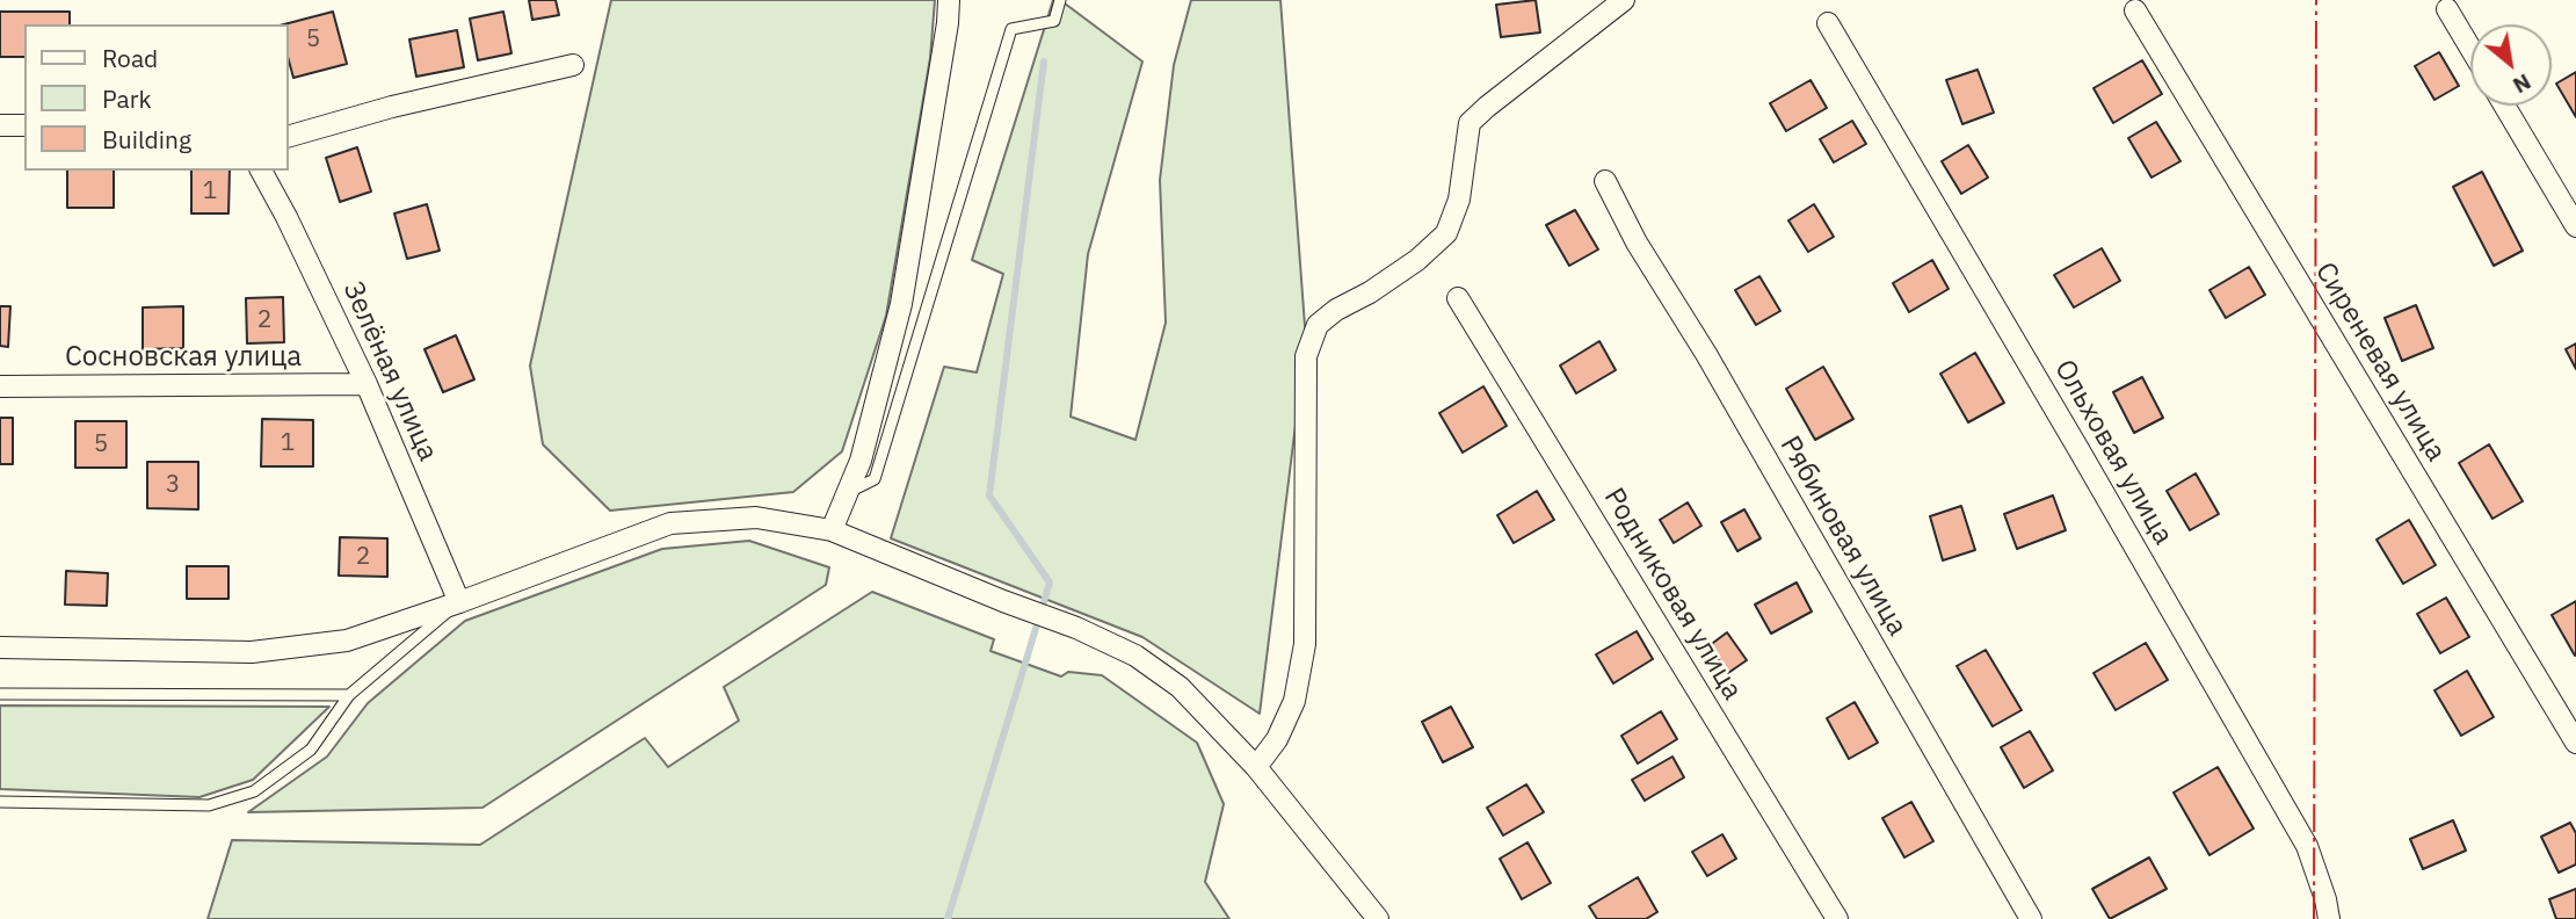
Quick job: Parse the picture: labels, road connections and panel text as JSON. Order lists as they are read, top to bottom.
{
  "streets": {
    "street": [
      "Сосновская улица",
      "Сиреневая улица",
      "Зелёная улица",
      "Ольховая улица",
      "Рябиновая улица",
      "Родниковая улица"
    ]
  },
  "crossings": [
    ["Сосновская улица", "Зелёная улица"]
  ],
  "house_numbers": [
    "5",
    "1",
    "2",
    "1",
    "5",
    "3",
    "2"
  ],
  "legend": ["Road", "Park", "Building"],
  "north": "bottom right"
}
